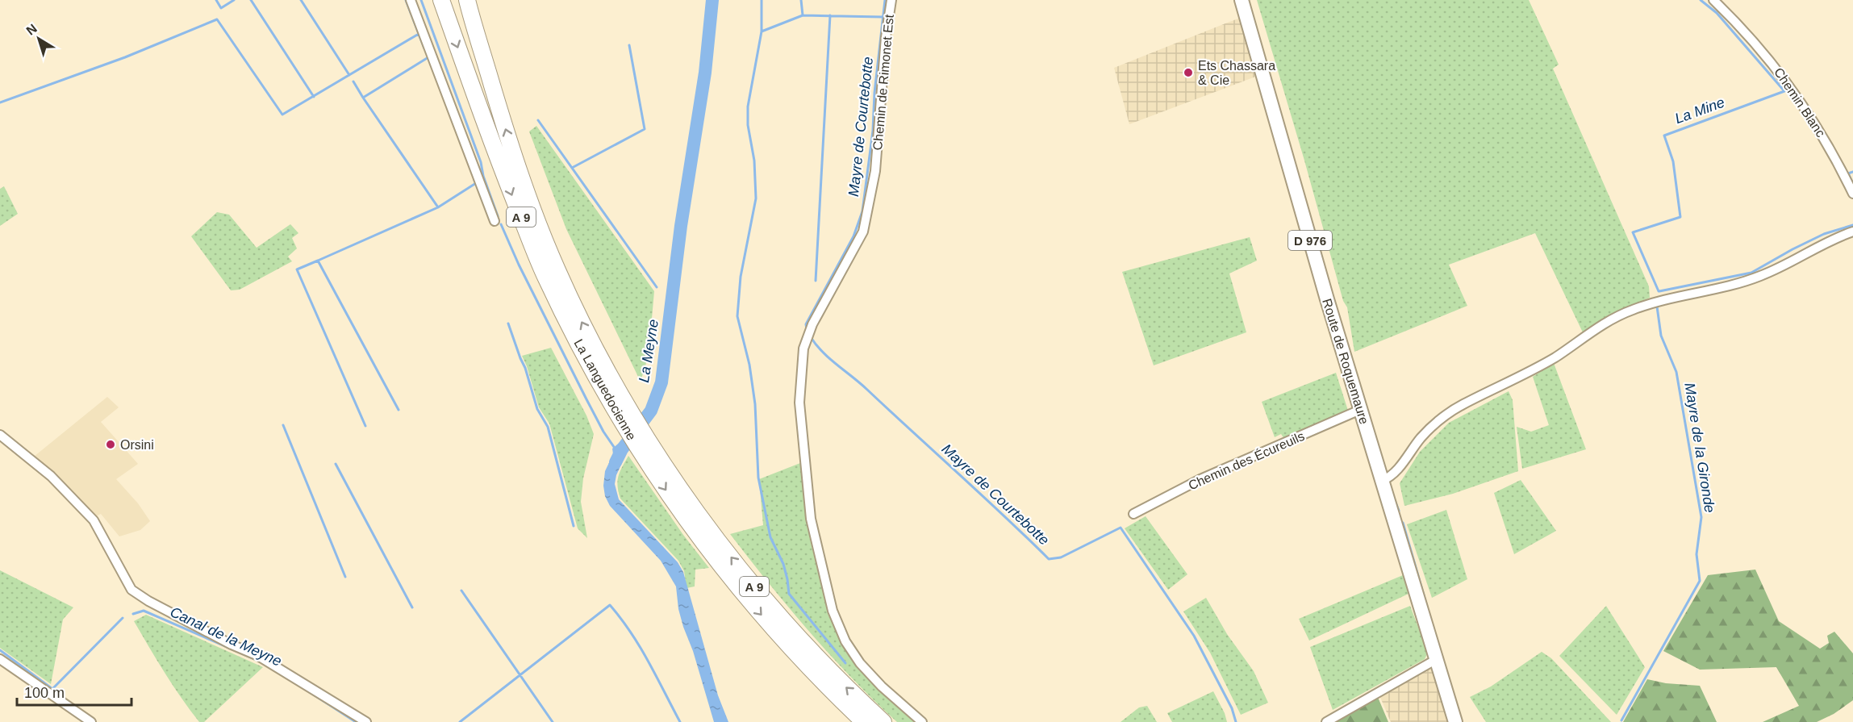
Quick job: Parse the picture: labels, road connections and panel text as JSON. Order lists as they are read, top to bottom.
{
  "streets": {
    "highway": ["A 9", "La Languedocienne"],
    "main road": ["D 976", "Route de Roquemaure"],
    "street": ["Chemin de Rimonet Est", "Chemin Blanc", "Chemin des Écureuils"]
  },
  "crossings": [
    ["Route de Roquemaure", "Chemin des Écureuils"]
  ],
  "water": [
    "La Mine",
    "Mayre de Courtebotte",
    "La Meyne",
    "Mayre de la Gironde",
    "Canal de la Meyne"
  ],
  "places": ["Ets Chassara & Cie", "Orsini"],
  "scale_bar": "100 m",
  "north": "top left"
}
